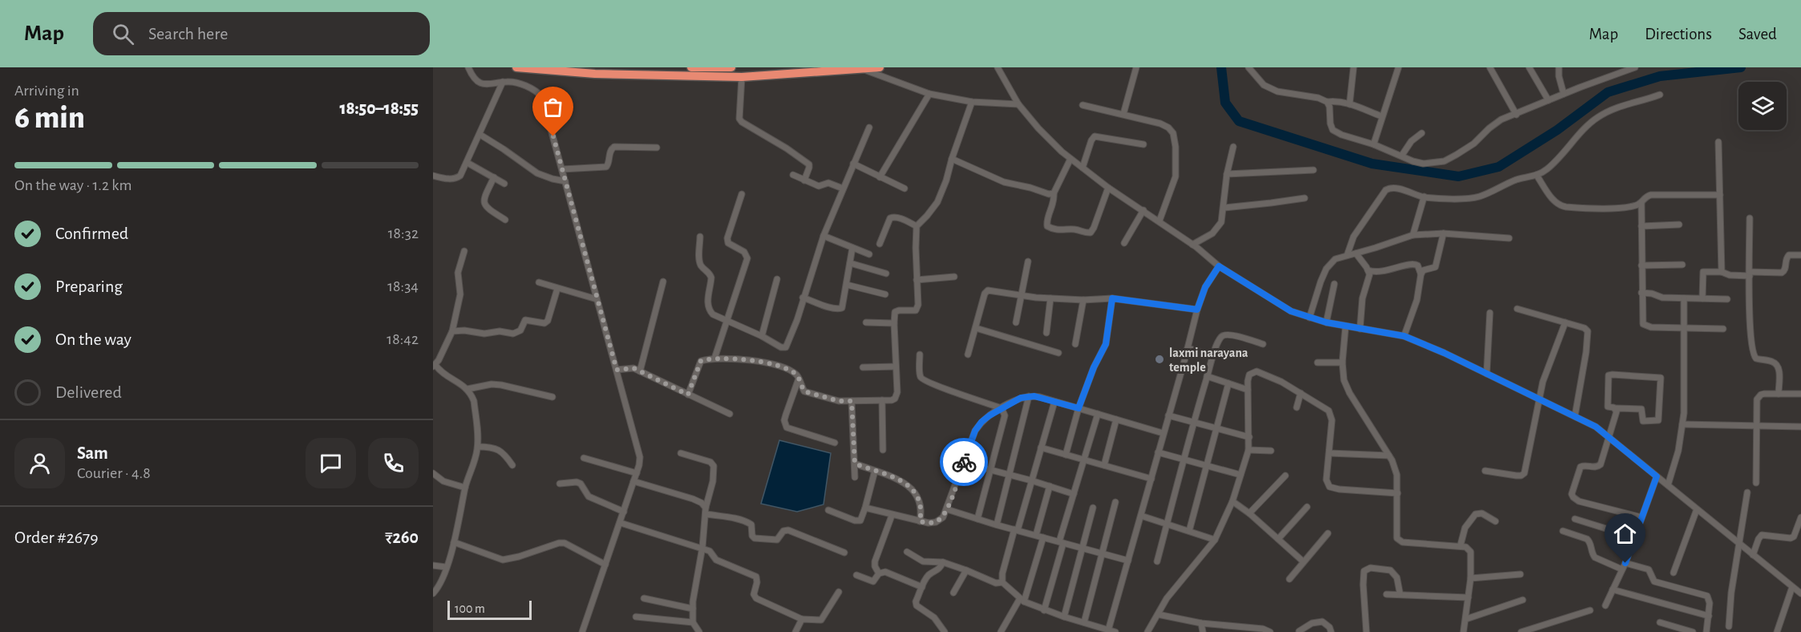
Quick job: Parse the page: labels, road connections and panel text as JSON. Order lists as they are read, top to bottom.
{
  "places": ["laxmi narayana temple"],
  "scale_bar": "100 m",
  "page": {
    "header": "Map",
    "search": "Search here",
    "nav": ["Map", "Directions", "Saved"],
    "heading": ["6 min", "Arriving in", "18:50–18:55"],
    "panel": [
      "Sam",
      "Courier · 4.8",
      "Order #2679",
      "₹260"
    ],
    "bar": "On the way · 1.2 km",
    "list": [
      ["Confirmed", "18:32"],
      ["Preparing", "18:34"],
      ["On the way", "18:42"],
      "Delivered"
    ],
    "scale": "100 m"
  }
}
